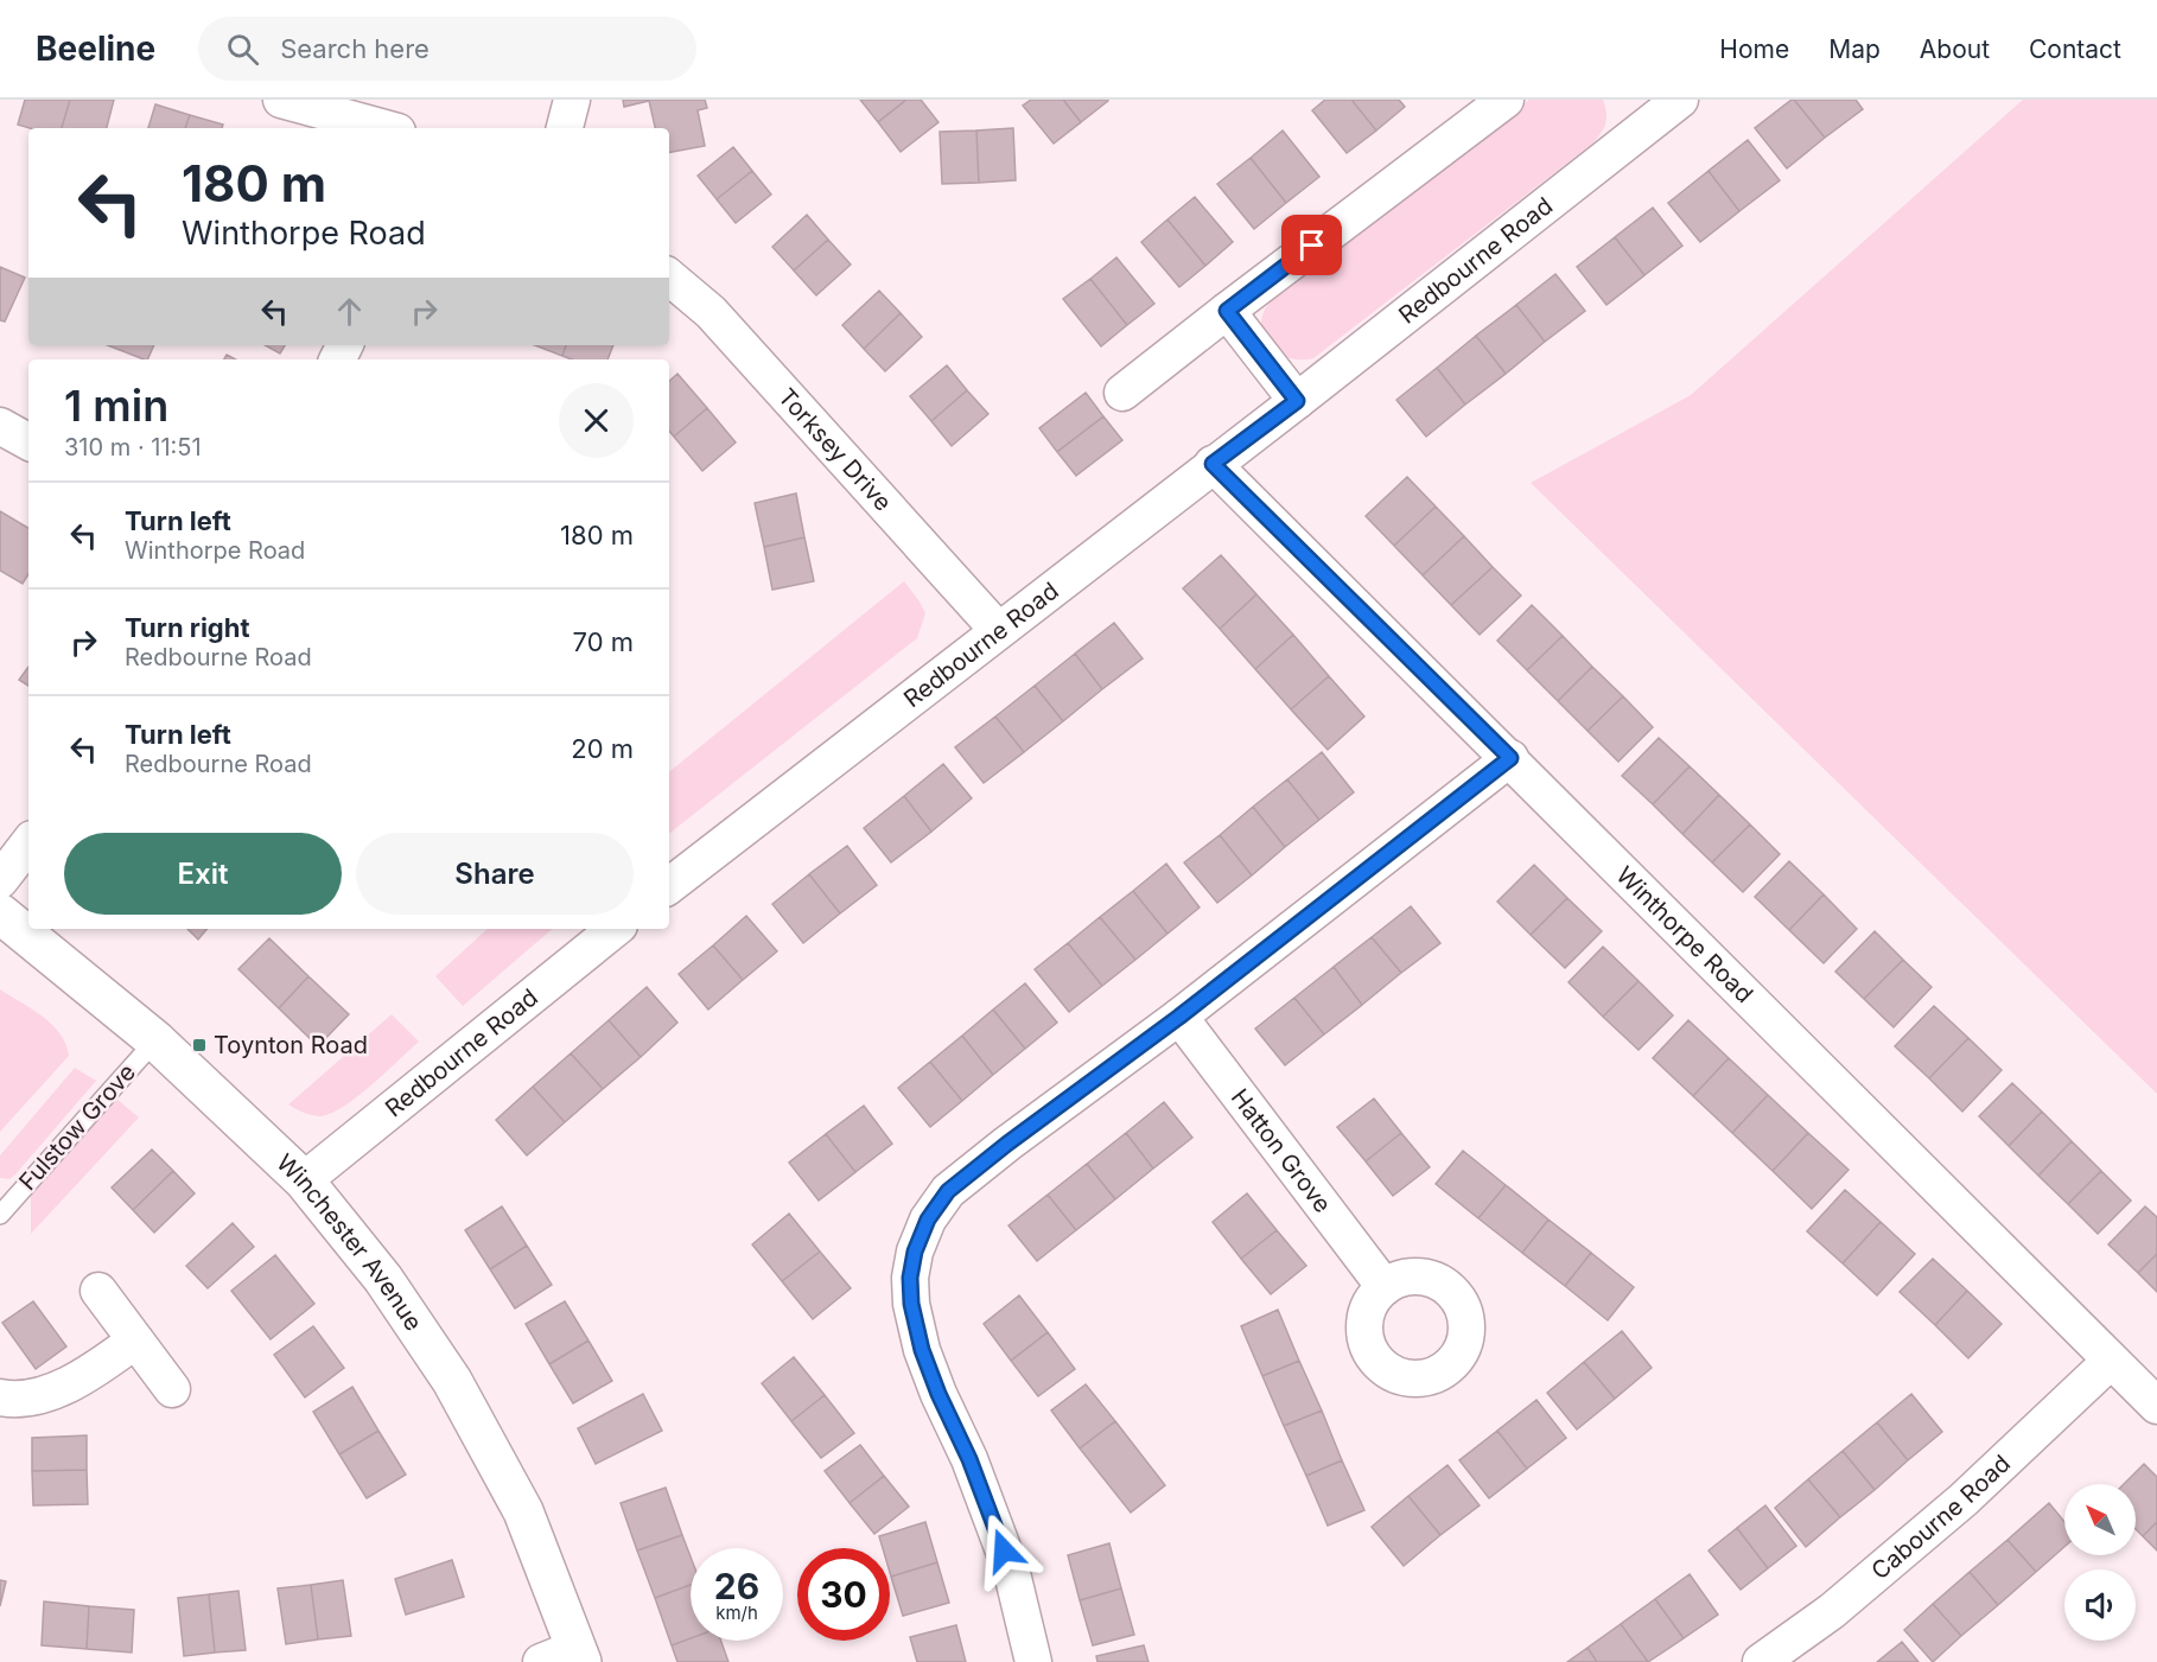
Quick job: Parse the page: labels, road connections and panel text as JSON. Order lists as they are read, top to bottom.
{
  "streets": {
    "street": [
      "Redbourne Road",
      "Torksey Drive",
      "Winthorpe Road",
      "Hatton Grove",
      "Winchester Avenue",
      "Cabourne Road"
    ],
    "lane": ["Fulstow Grove"]
  },
  "crossings": [
    ["Redbourne Road", "Torksey Drive"],
    ["Redbourne Road", "Winthorpe Road"],
    ["Redbourne Road", "Winchester Avenue"],
    ["Winthorpe Road", "Cabourne Road"],
    ["Fulstow Grove", "Winchester Avenue"]
  ],
  "places": {
    "transit": ["Toynton Road"]
  },
  "north": "top left",
  "page": {
    "header": "Beeline",
    "search": "Search here",
    "nav": [
      "Home",
      "Map",
      "About",
      "Contact"
    ],
    "turn": ["180 m", "Winthorpe Road"],
    "heading": ["1 min", "310 m · 11:51"],
    "list": [
      {
        "name": "Turn left",
        "note": "Winthorpe Road",
        "value": "180 m"
      },
      {
        "name": "Turn right",
        "note": "Redbourne Road",
        "value": "70 m"
      },
      {
        "name": "Turn left",
        "note": "Redbourne Road",
        "value": "20 m"
      }
    ],
    "buttons": ["Exit", "Share"],
    "speed": "26 km/h",
    "limit": "30"
  }
}
